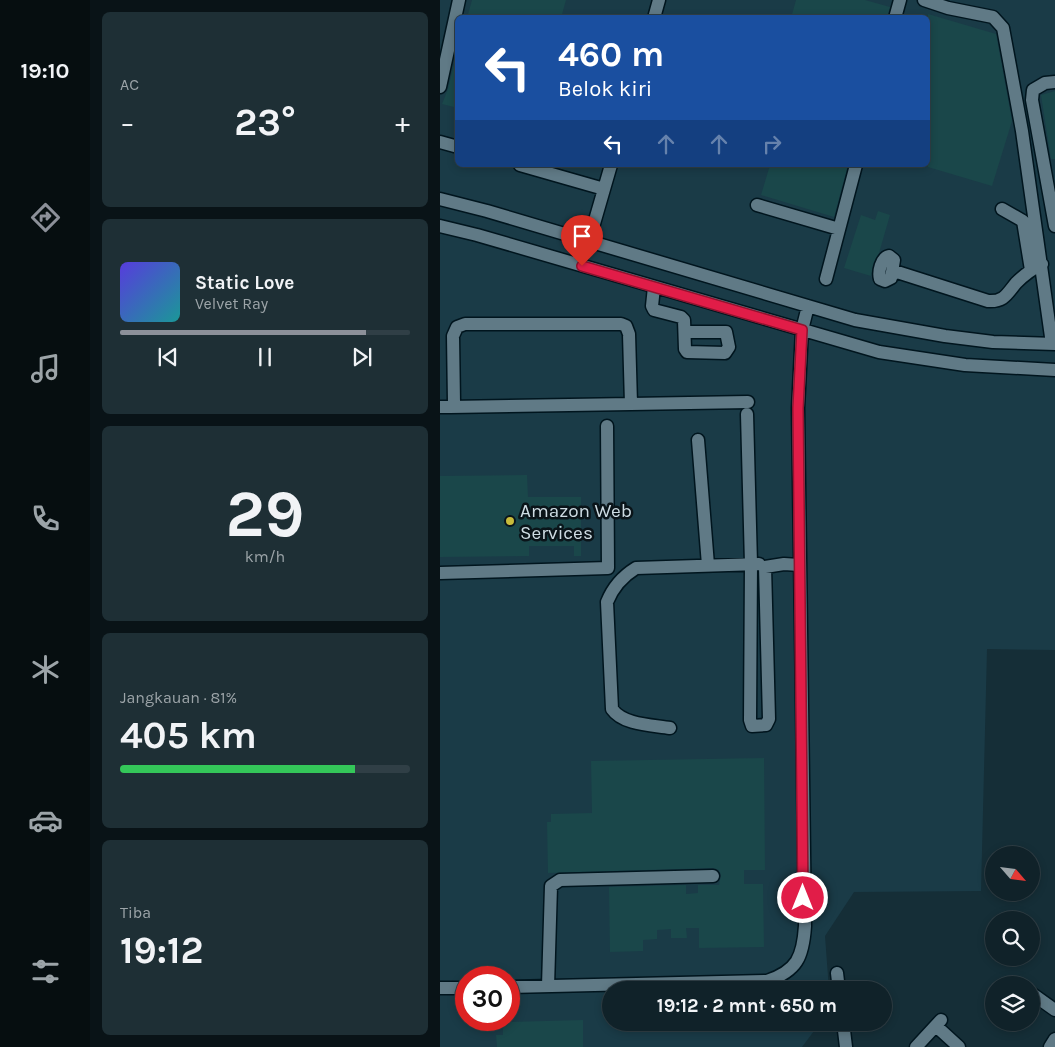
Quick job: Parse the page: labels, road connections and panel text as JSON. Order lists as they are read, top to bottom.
{
  "places": ["Amazon Web Services"],
  "north": "bottom right",
  "page": {
    "tabs": "19:10",
    "tile": [
      "AC",
      ["29", "km/h"],
      ["Jangkauan · 81%", "405 km"],
      ["Tiba", "19:12"]
    ],
    "turn": ["460 m", "Belok kiri"],
    "heat": ["−", "23°", "+"],
    "song": ["Static Love", "Velvet Ray"],
    "limit": "30",
    "trip": "19:12 · 2 mnt · 650 m"
  }
}
